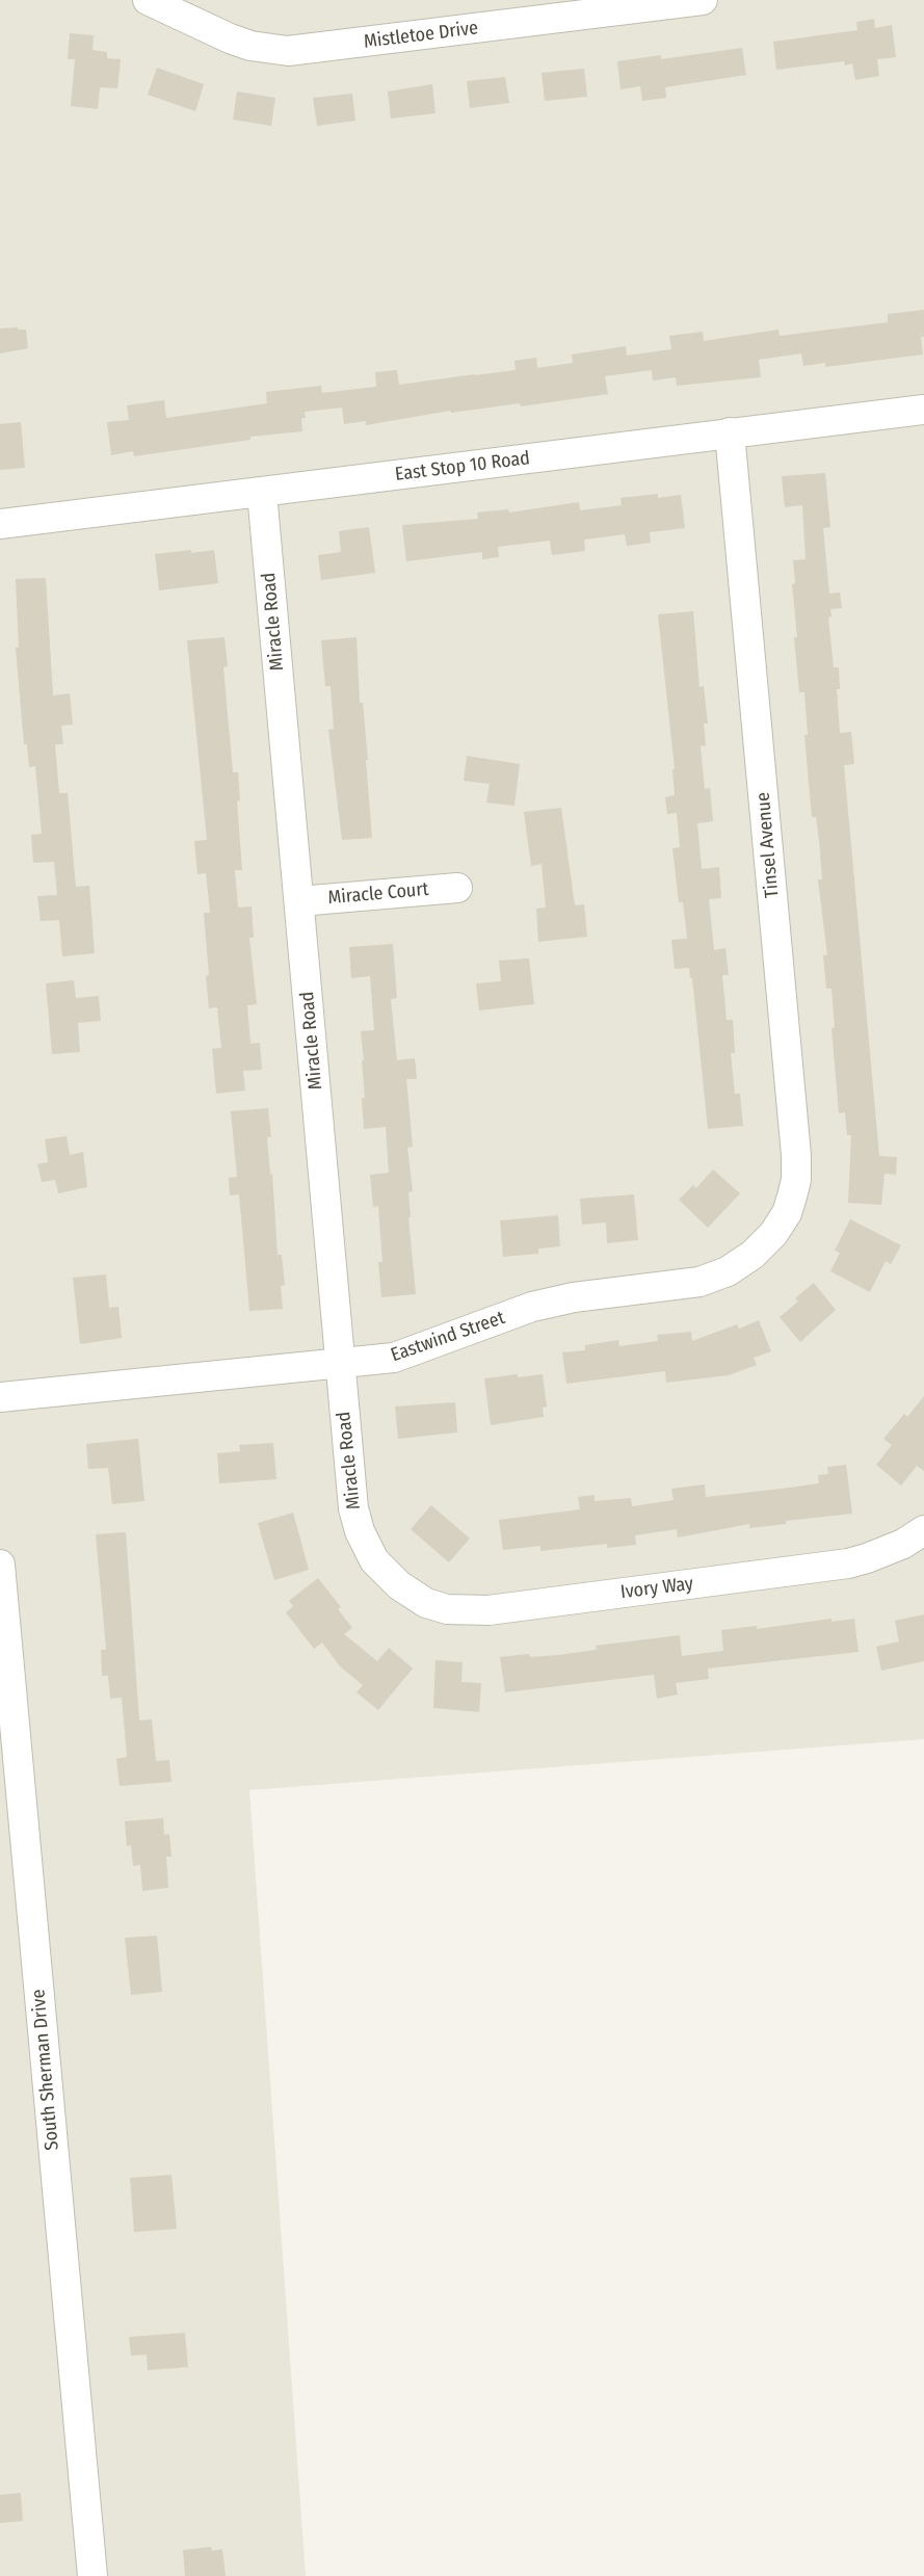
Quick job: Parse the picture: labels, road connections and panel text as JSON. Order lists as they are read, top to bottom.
{
  "streets": {
    "street": [
      "Mistletoe Drive",
      "East Stop 10 Road",
      "Miracle Road",
      "Tinsel Avenue",
      "Miracle Court",
      "Eastwind Street",
      "Ivory Way",
      "South Sherman Drive"
    ]
  },
  "crossings": [
    ["East Stop 10 Road", "Miracle Road"],
    ["East Stop 10 Road", "Tinsel Avenue"],
    ["Miracle Road", "Miracle Court"],
    ["Miracle Road", "Eastwind Street"],
    ["Miracle Road", "Ivory Way"],
    ["Tinsel Avenue", "Eastwind Street"]
  ]
}
